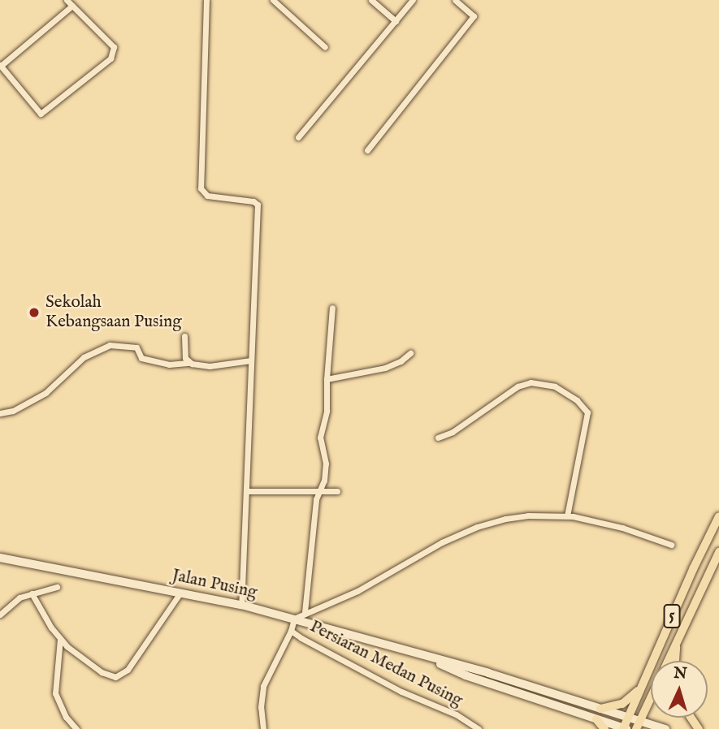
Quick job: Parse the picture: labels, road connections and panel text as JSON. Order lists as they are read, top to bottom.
{
  "streets": {
    "highway": ["5"],
    "main road": ["Jalan Pusing"],
    "street": ["Persiaran Medan Pusing"]
  },
  "crossings": [
    ["Jalan Pusing", "5"],
    ["Jalan Pusing", "Persiaran Medan Pusing"]
  ],
  "places": ["Sekolah Kebangsaan Pusing"],
  "north": "top"
}
